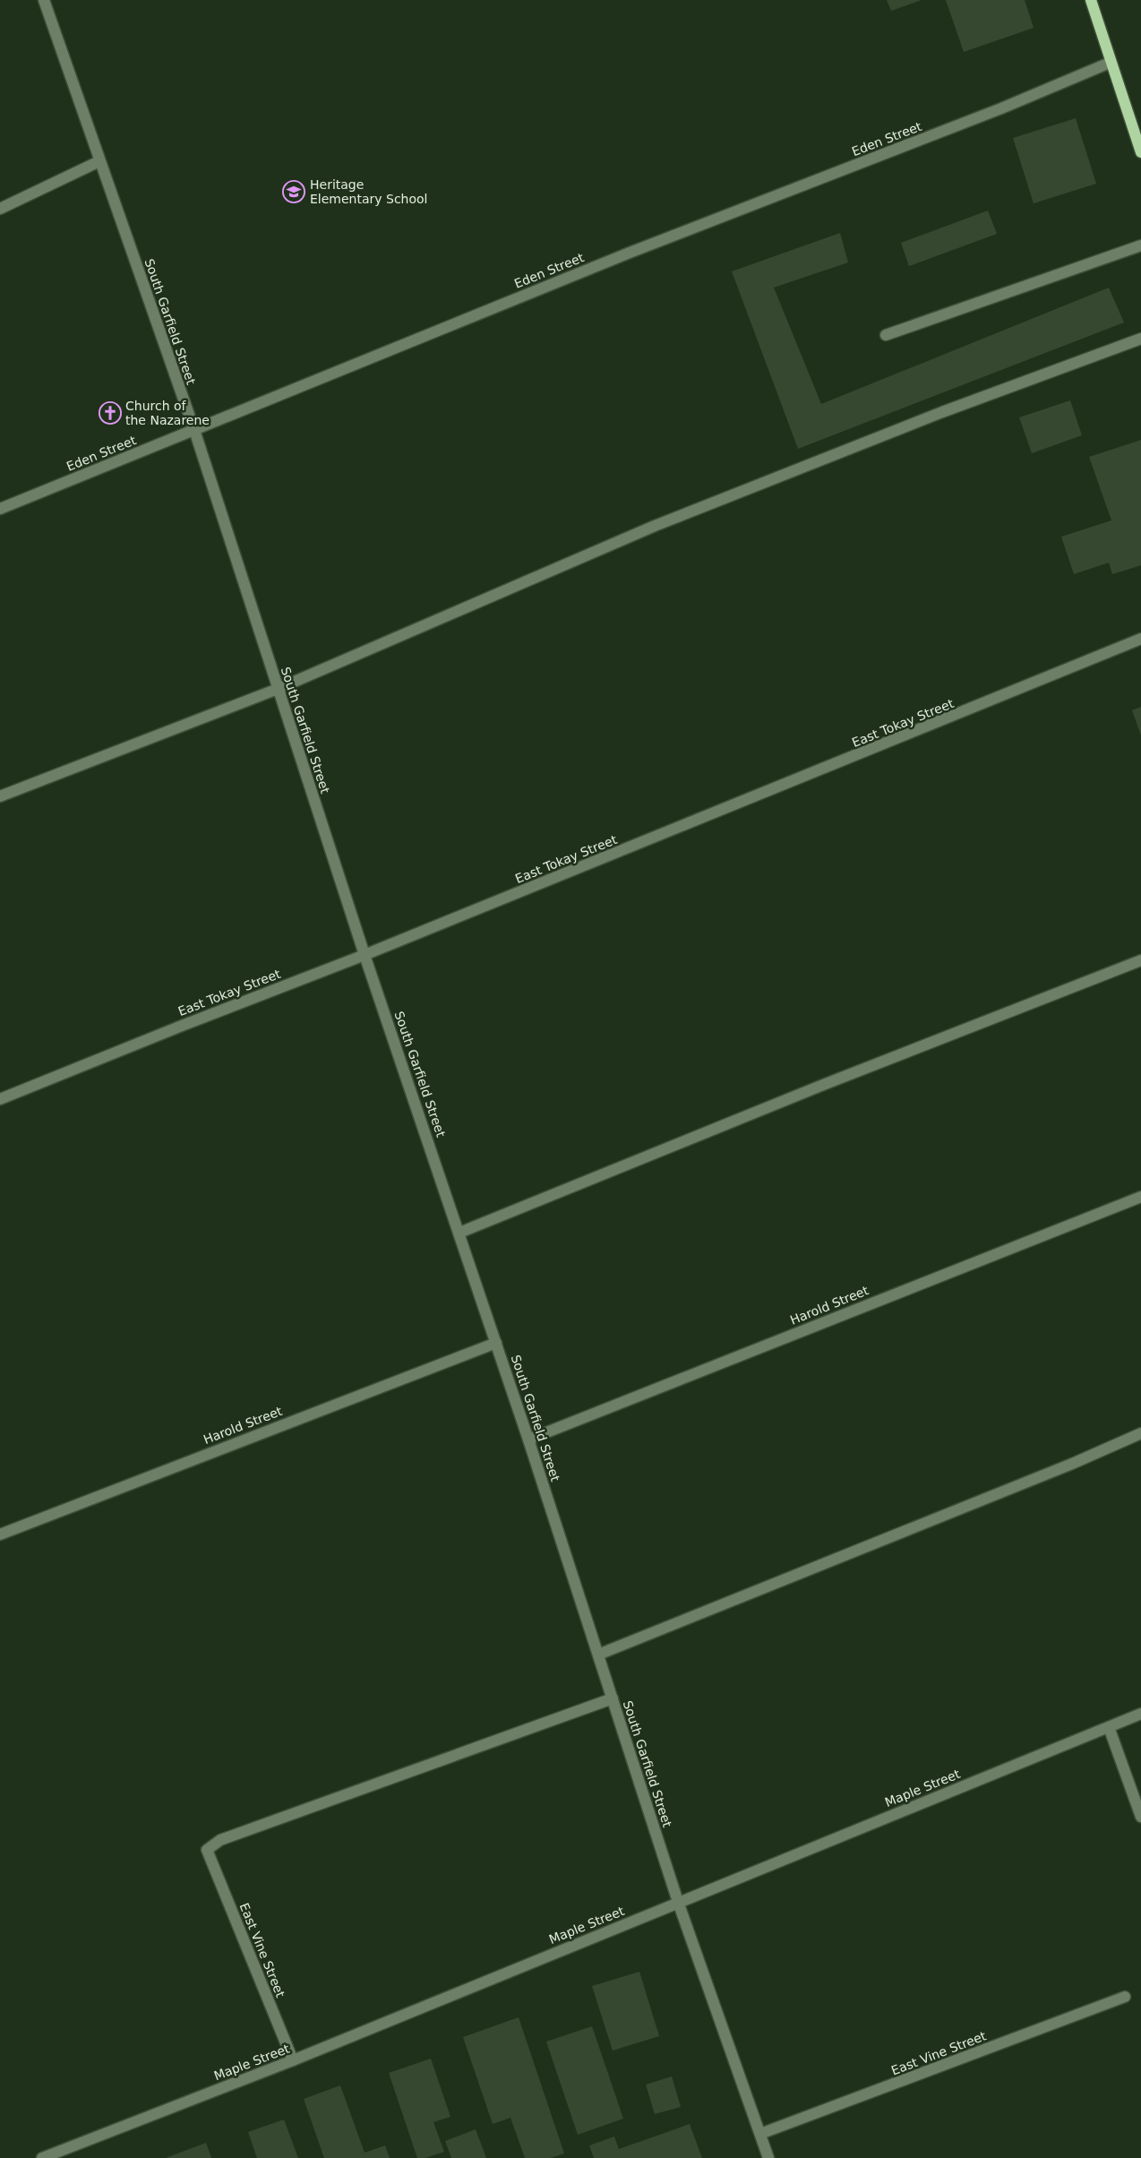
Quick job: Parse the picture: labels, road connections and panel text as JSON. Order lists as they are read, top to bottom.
{
  "streets": {
    "street": [
      "Eden Street",
      "South Garfield Street",
      "East Tokay Street",
      "Harold Street",
      "Maple Street",
      "East Vine Street"
    ]
  },
  "crossings": [
    ["Eden Street", "South Garfield Street"],
    ["South Garfield Street", "East Tokay Street"],
    ["South Garfield Street", "Harold Street"],
    ["South Garfield Street", "Maple Street"],
    ["South Garfield Street", "East Vine Street"],
    ["Maple Street", "East Vine Street"]
  ],
  "places": {
    "school or university": ["Heritage Elementary School"],
    "church": ["Church of the Nazarene"]
  }
}
